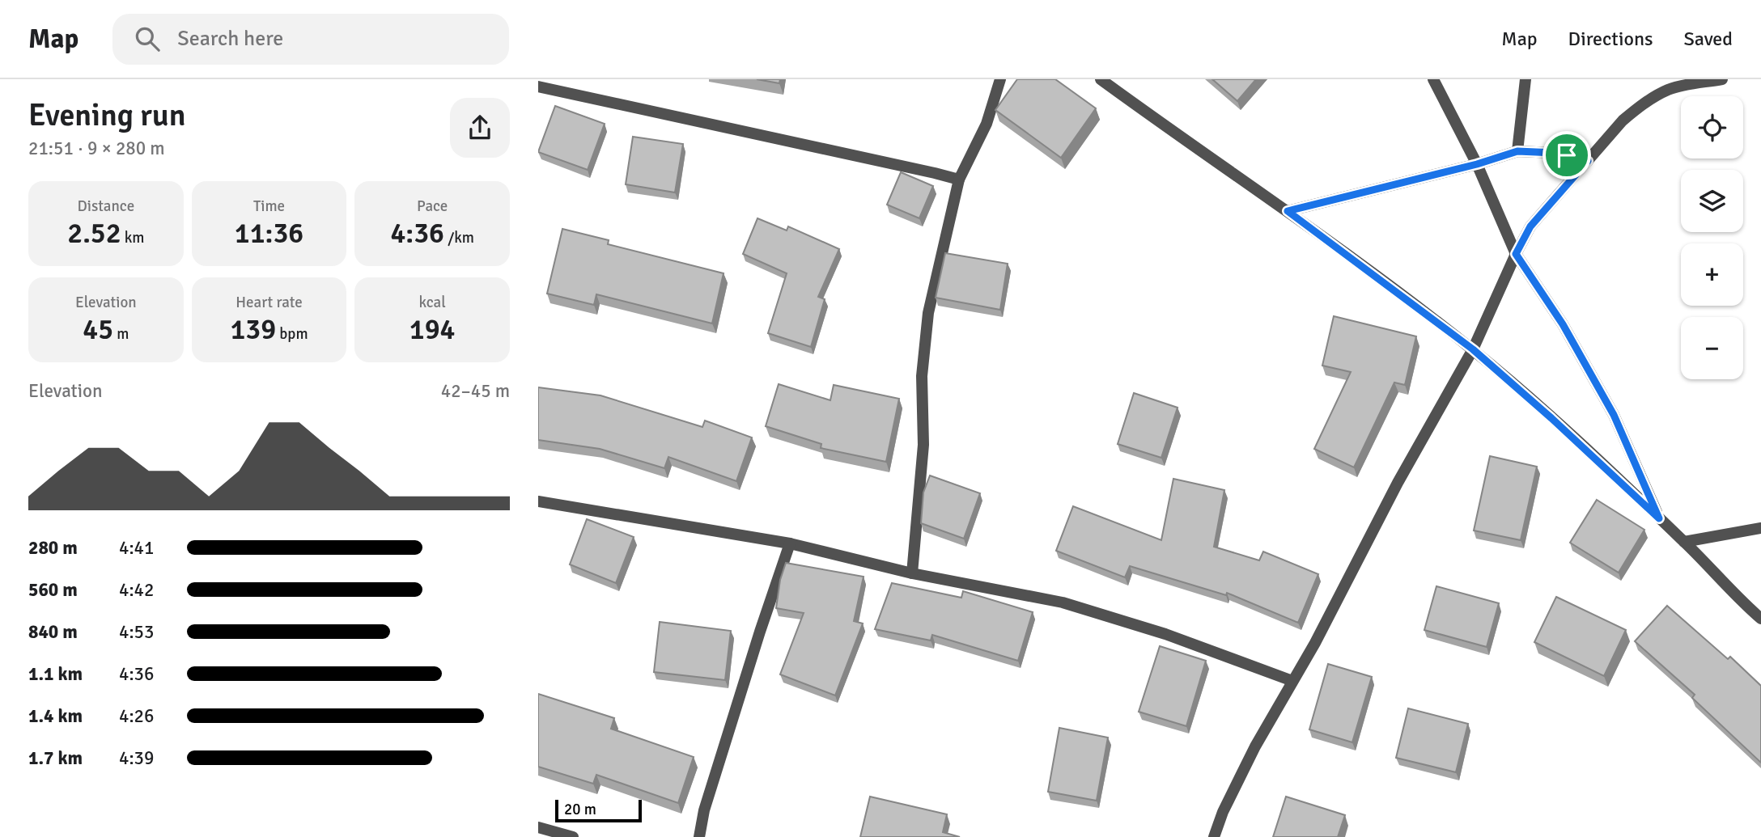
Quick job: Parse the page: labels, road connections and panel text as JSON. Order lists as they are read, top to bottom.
{
  "scale_bar": "20 m",
  "page": {
    "header": "Map",
    "search": "Search here",
    "nav": ["Map", "Directions", "Saved"],
    "heading": ["Evening run", "21:51 · 9 × 280 m"],
    "map_buttons": ["+", "−"],
    "stats": [
      ["Distance", "2.52 km"],
      ["Time", "11:36"],
      ["Pace", "4:36 /km"],
      ["Elevation", "45 m"],
      ["Heart rate", "139 bpm"],
      ["kcal", "194"]
    ],
    "chart": ["Elevation", "42–45 m"],
    "list": [
      {
        "name": "280 m",
        "note": "4:41"
      },
      {
        "name": "560 m",
        "note": "4:42"
      },
      {
        "name": "840 m",
        "note": "4:53"
      },
      {
        "name": "1.1 km",
        "note": "4:36"
      },
      {
        "name": "1.4 km",
        "note": "4:26"
      },
      {
        "name": "1.7 km",
        "note": "4:39"
      }
    ],
    "scale": "20 m"
  }
}
